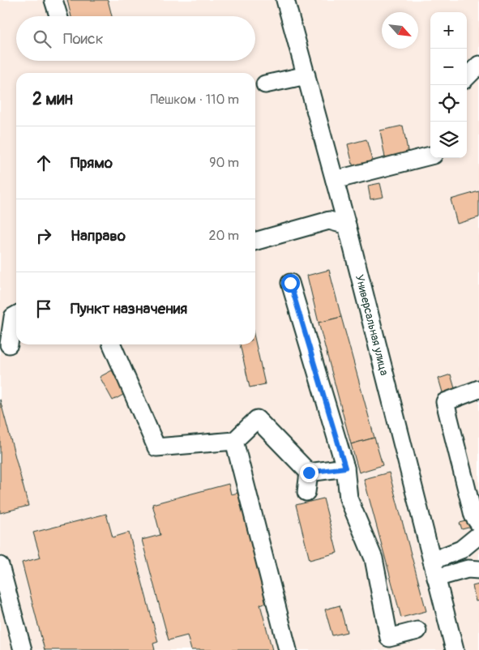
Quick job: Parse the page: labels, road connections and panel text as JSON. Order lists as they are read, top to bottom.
{
  "streets": {
    "street": ["Универсальная улица"]
  },
  "north": "bottom right",
  "page": {
    "map_buttons": ["+", "−"],
    "search": "Поиск",
    "heading": ["2 мин", "Пешком · 110 m"],
    "list": [
      ["Прямо", "90 m"],
      ["Направо", "20 m"],
      "Пункт назначения"
    ]
  }
}
